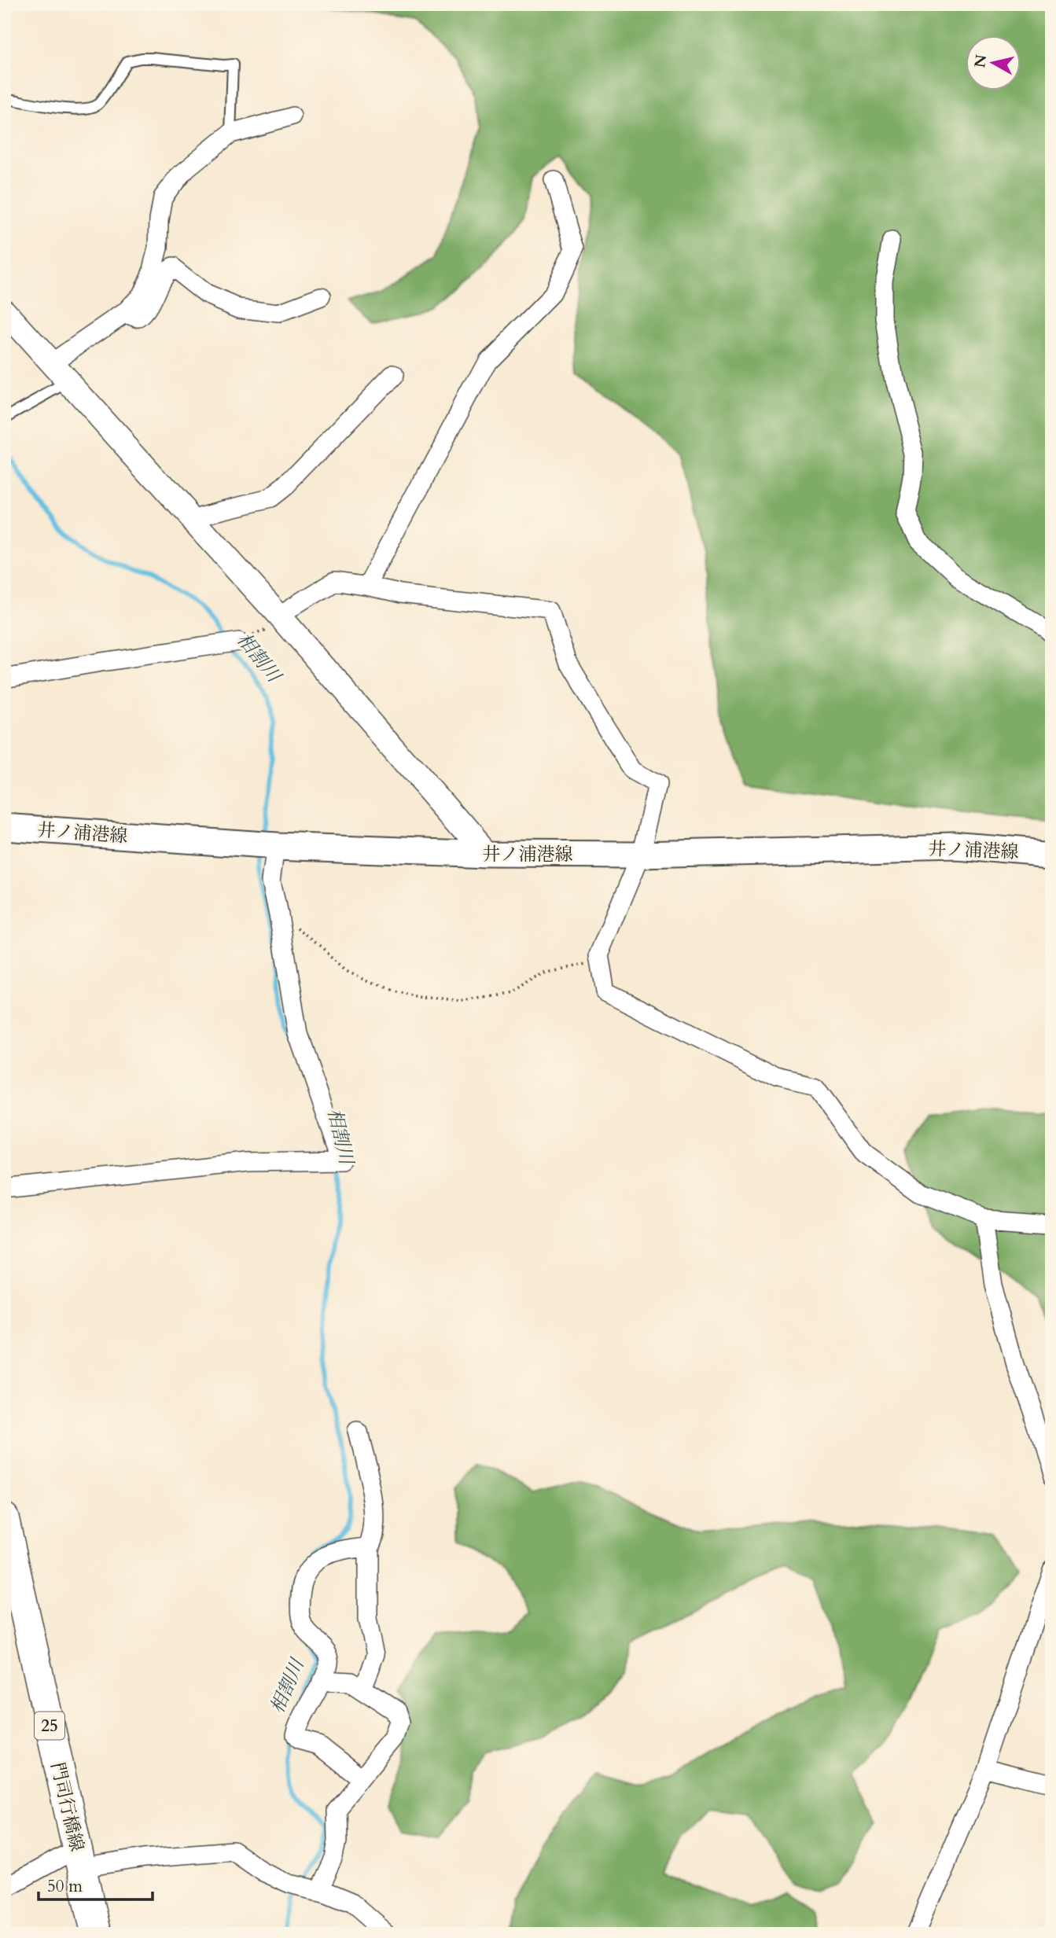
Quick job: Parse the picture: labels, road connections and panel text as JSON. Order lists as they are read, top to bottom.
{
  "streets": {
    "main road": ["井ノ浦港線", "25", "門司行橋線"]
  },
  "water": ["相割川"],
  "scale_bar": "50 m",
  "north": "left"
}
